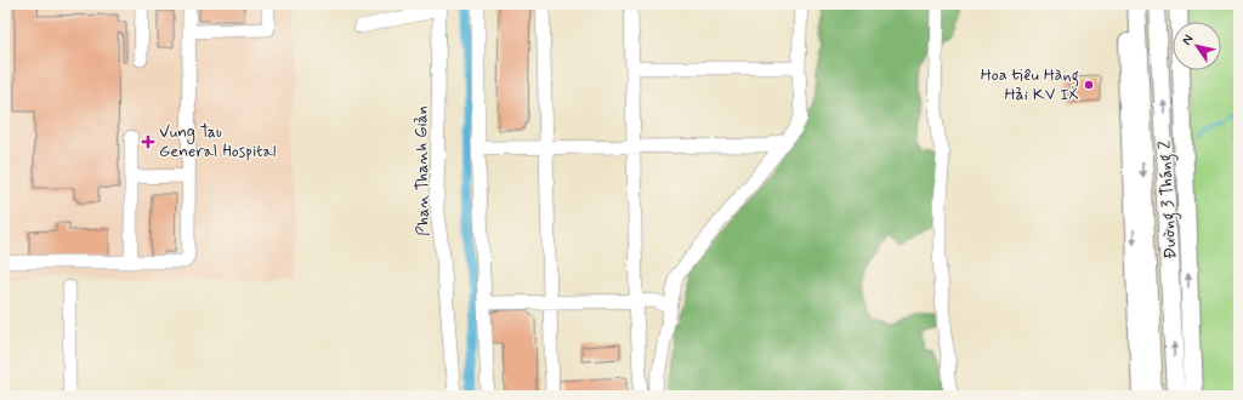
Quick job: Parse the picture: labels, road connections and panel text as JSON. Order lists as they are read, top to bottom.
{
  "streets": {
    "main road": ["Đường 3 Tháng 2"],
    "street": ["Phan Thanh Giản"]
  },
  "places": {
    "other": ["Hoa tiêu Hàng Hải KV IX"],
    "health": ["Vung Tau General Hospital"]
  },
  "north": "top left"
}
